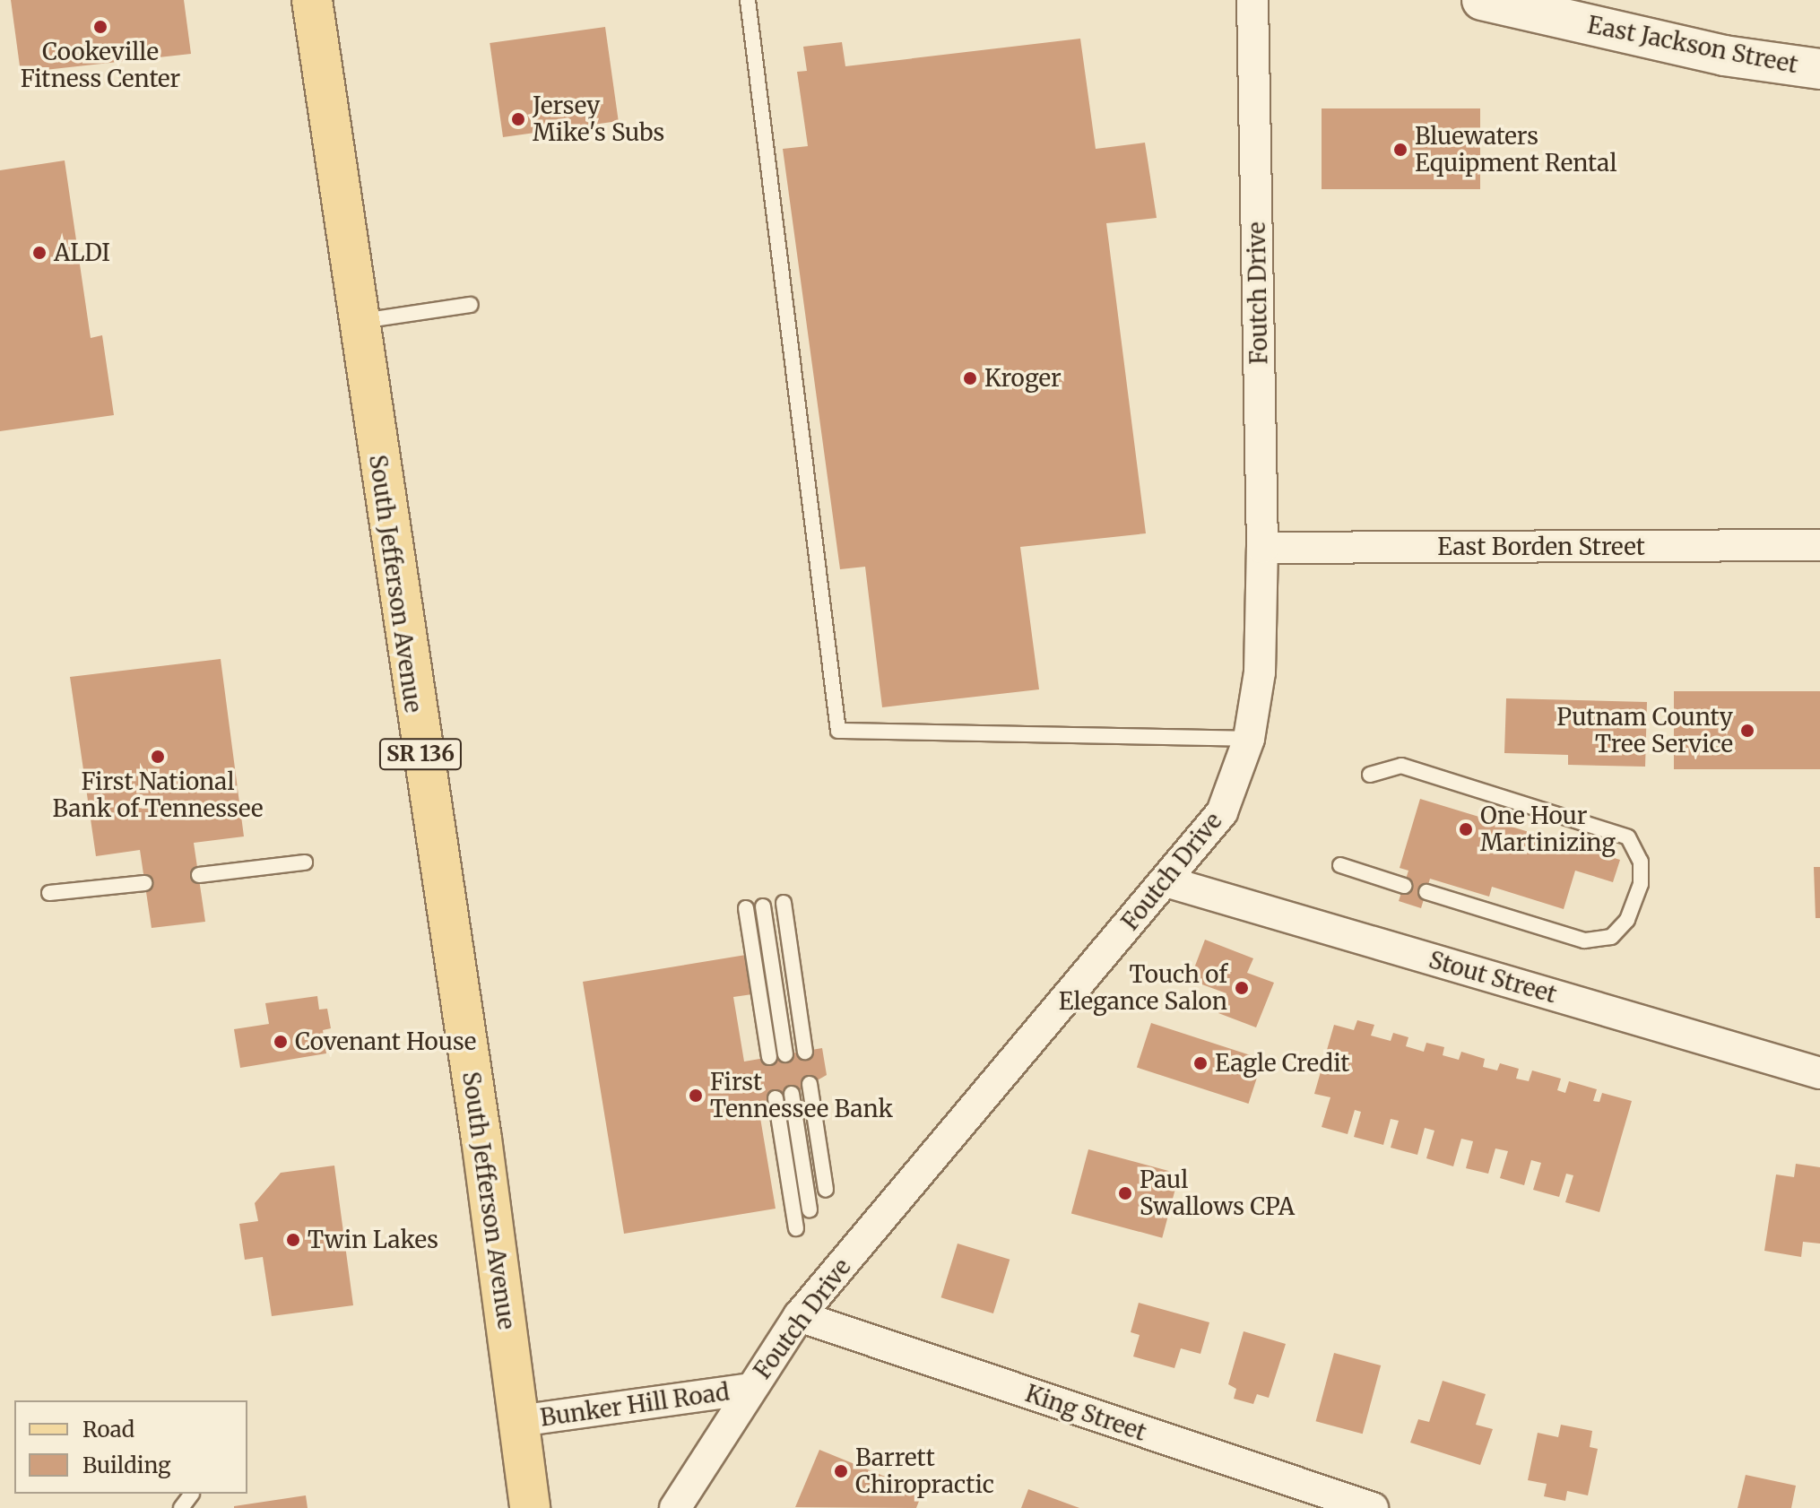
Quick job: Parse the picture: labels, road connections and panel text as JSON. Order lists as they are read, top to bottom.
{
  "streets": {
    "main road": ["South Jefferson Avenue", "SR 136"],
    "street": [
      "East Jackson Street",
      "Foutch Drive",
      "East Borden Street",
      "Stout Street",
      "Bunker Hill Road",
      "King Street"
    ]
  },
  "crossings": [
    ["Foutch Drive", "East Borden Street"],
    ["Foutch Drive", "Stout Street"],
    ["Foutch Drive", "Bunker Hill Road"],
    ["Foutch Drive", "King Street"],
    ["South Jefferson Avenue", "Bunker Hill Road"]
  ],
  "places": [
    "Cookeville Fitness Center",
    "Jersey Mike's Subs",
    "Bluewaters Equipment Rental",
    "ALDI",
    "Kroger",
    "Putnam County Tree Service",
    "First National Bank of Tennessee",
    "One Hour Martinizing",
    "Touch of Elegance Salon",
    "Covenant House",
    "Eagle Credit",
    "First Tennessee Bank",
    "Paul Swallows CPA",
    "Twin Lakes",
    "Barrett Chiropractic"
  ],
  "legend": ["Road", "Building"]
}
